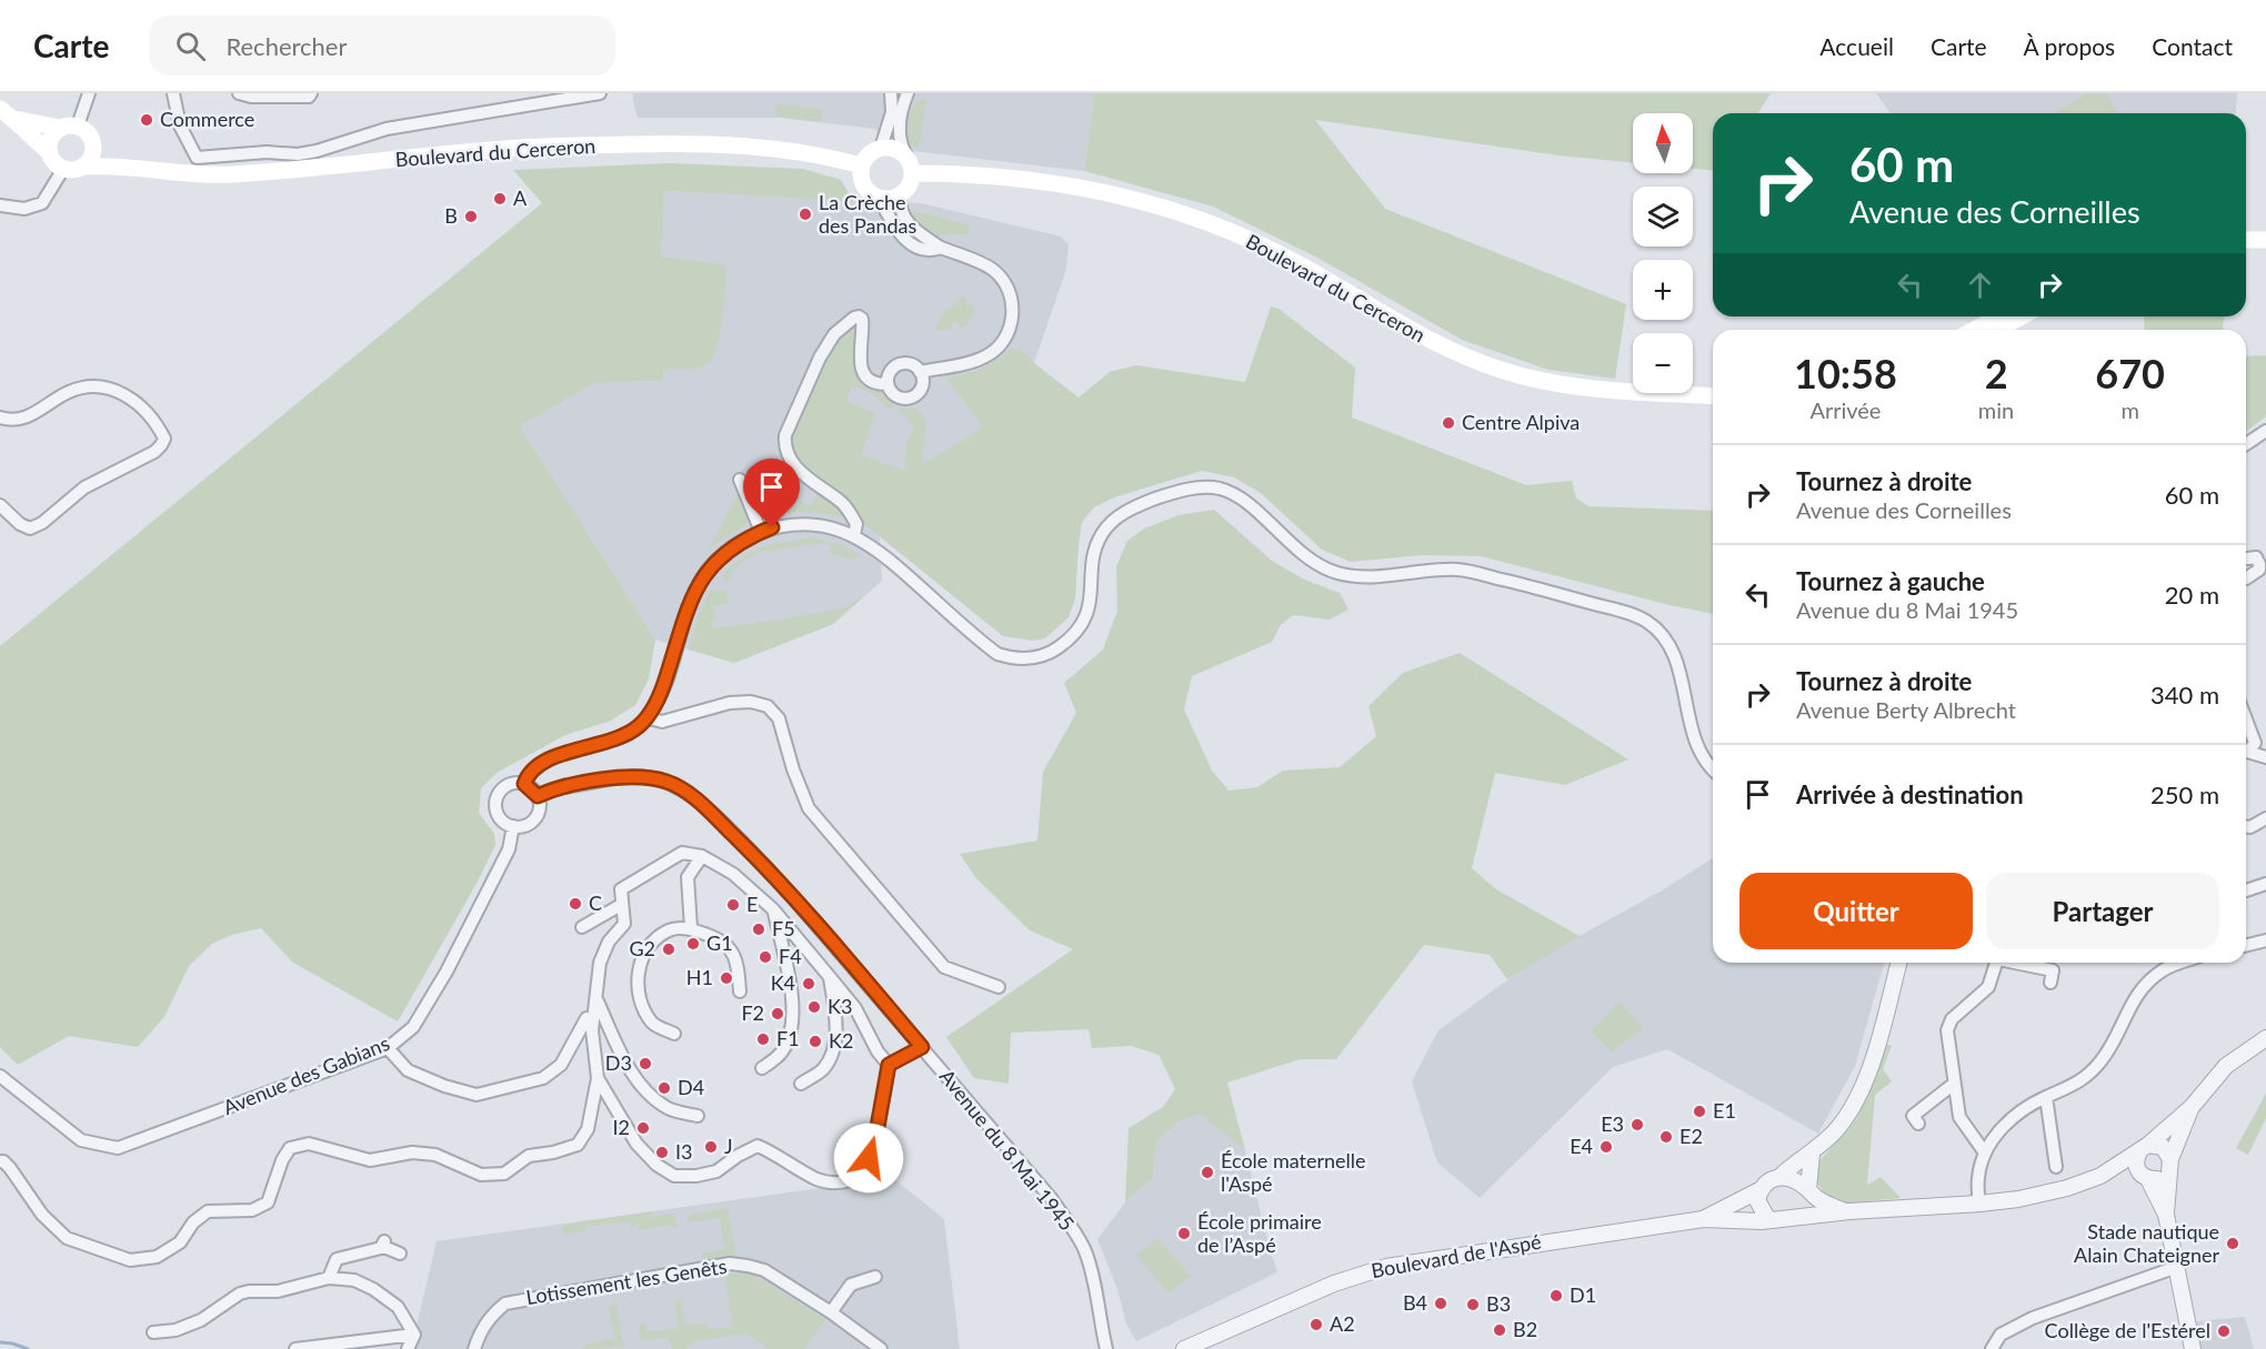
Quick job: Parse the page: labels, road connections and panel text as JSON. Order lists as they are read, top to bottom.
{
  "streets": {
    "main road": ["Boulevard du Cerceron"],
    "street": [
      "Avenue des Gabians",
      "Avenue du 8 Mai 1945",
      "Boulevard de l'Aspé",
      "Lotissement les Genêts"
    ]
  },
  "crossings": [
    ["Avenue des Gabians", "Avenue du 8 Mai 1945"]
  ],
  "places": [
    "Commerce",
    "A",
    "La Crèche des Pandas",
    "B",
    "Centre Alpiva",
    "C",
    "E",
    "F5",
    "G1",
    "G2",
    "F4",
    "H1",
    "K4",
    "K3",
    "F2",
    "F1",
    "K2",
    "D3",
    "D4",
    "E1",
    "E3",
    "I2",
    "E2",
    "J",
    "E4",
    "I3",
    "École maternelle l'Aspé",
    "École primaire de l’Aspé",
    "Stade nautique Alain Chateigner",
    "D1",
    "B4",
    "B3",
    "A2",
    "B2",
    "Collège de l'Estérel"
  ],
  "north": "top",
  "page": {
    "header": "Carte",
    "search": "Rechercher",
    "nav": [
      "Accueil",
      "Carte",
      "À propos",
      "Contact"
    ],
    "map_buttons": ["+", "−"],
    "turn": ["60 m", "Avenue des Corneilles"],
    "eta": [
      "10:58",
      "Arrivée",
      "2",
      "min",
      "670",
      "m"
    ],
    "list": [
      {
        "name": "Tournez à droite",
        "note": "Avenue des Corneilles",
        "value": "60 m"
      },
      {
        "name": "Tournez à gauche",
        "note": "Avenue du 8 Mai 1945",
        "value": "20 m"
      },
      {
        "name": "Tournez à droite",
        "note": "Avenue Berty Albrecht",
        "value": "340 m"
      },
      {
        "name": "Arrivée à destination",
        "value": "250 m"
      }
    ],
    "buttons": ["Quitter", "Partager"]
  }
}
